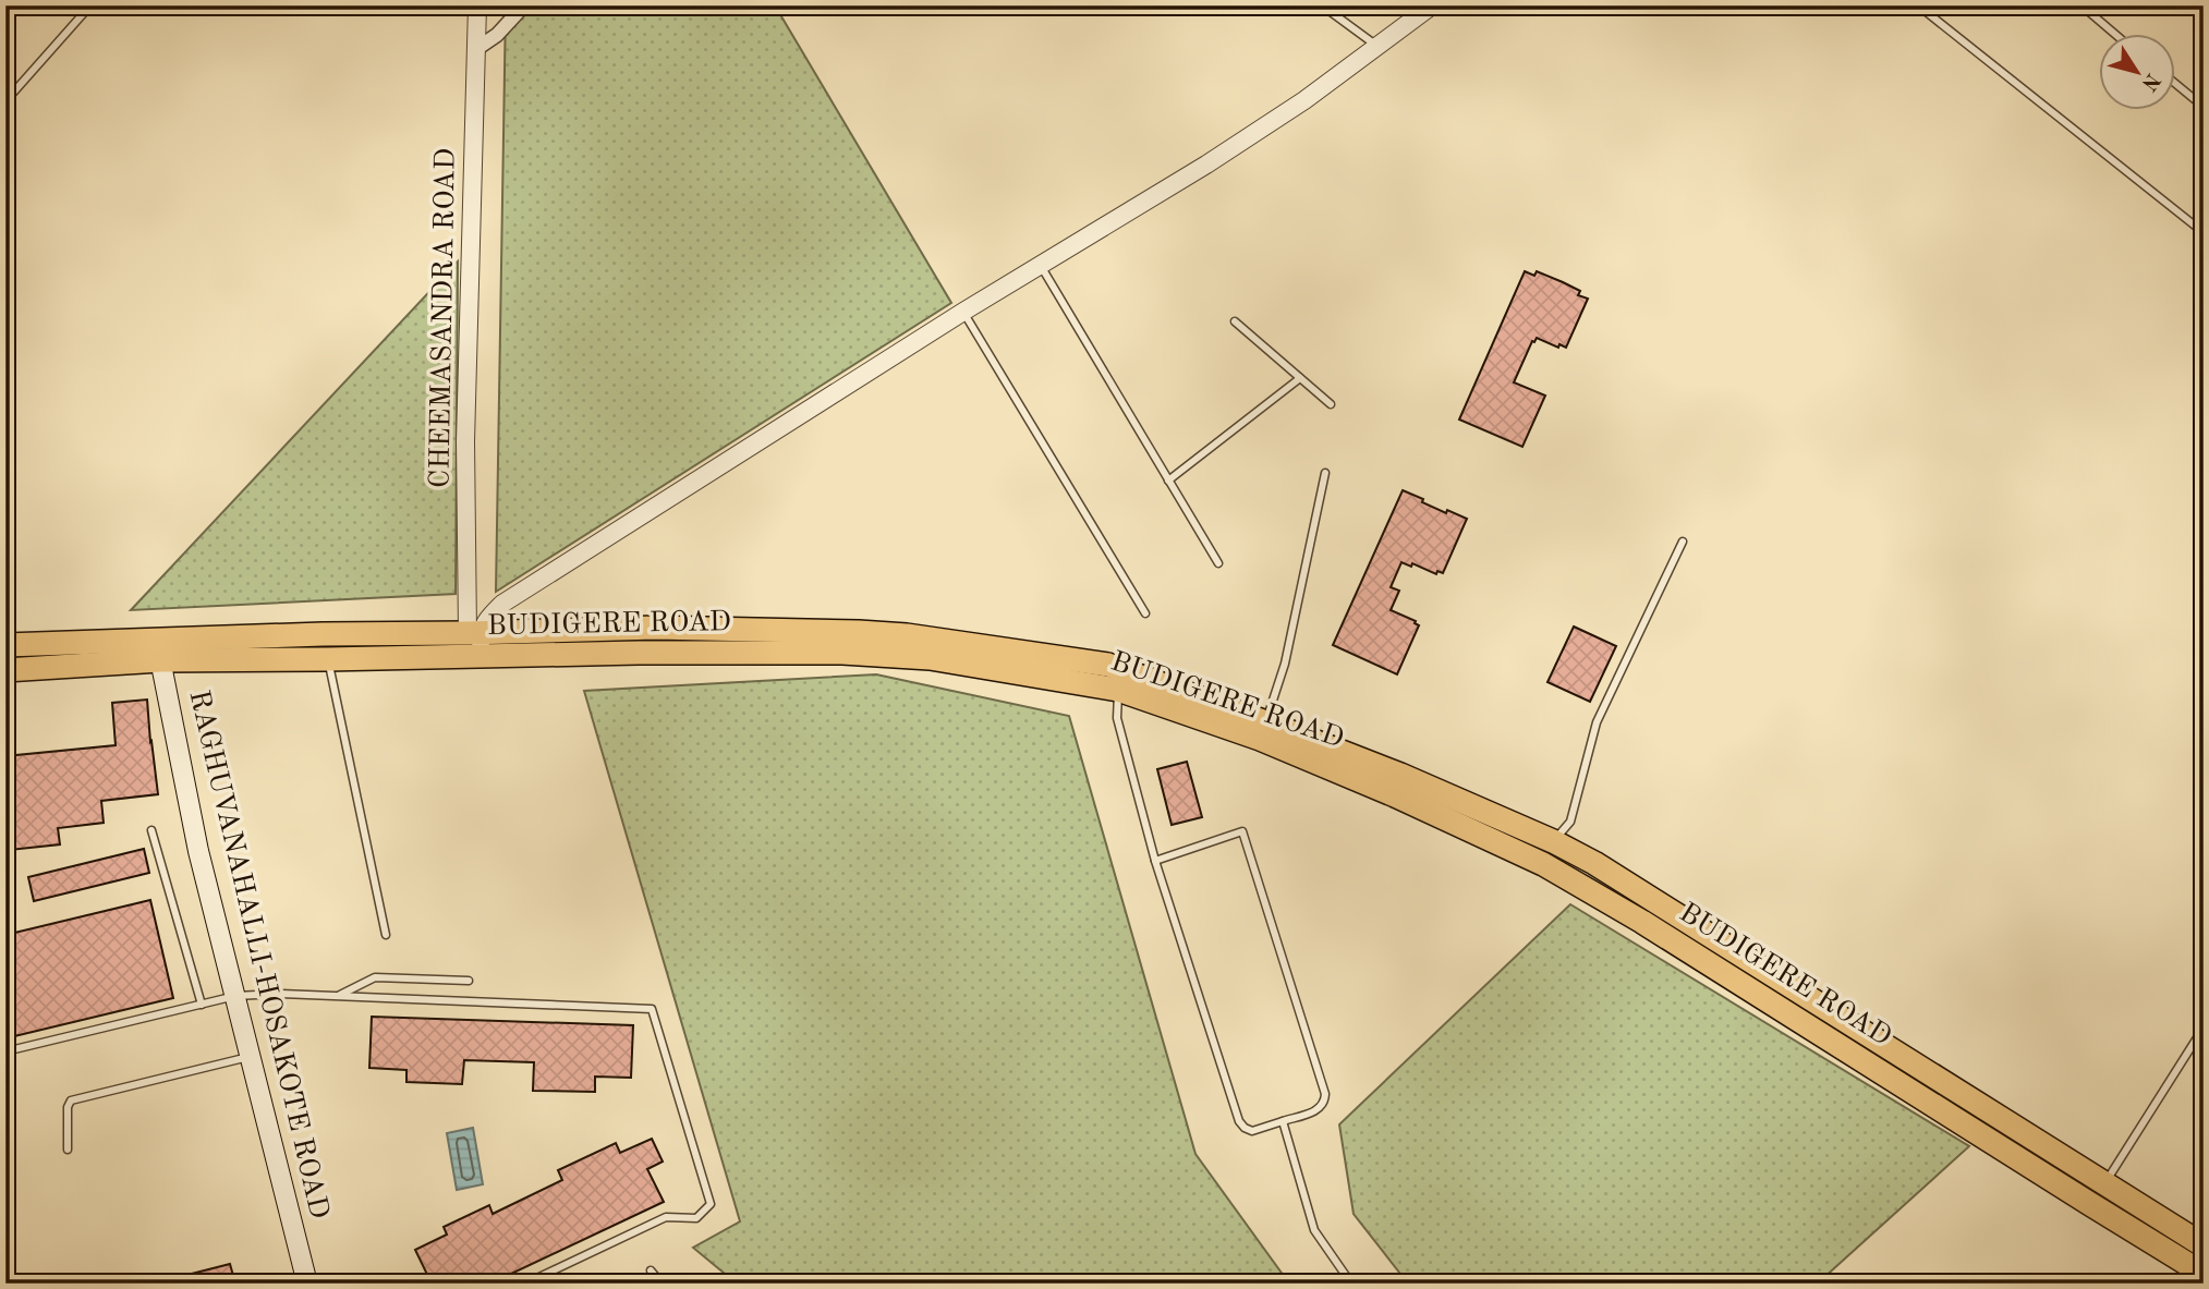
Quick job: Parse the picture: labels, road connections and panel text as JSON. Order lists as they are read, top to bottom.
{
  "streets": {
    "main road": ["BUDIGERE ROAD", "RAGHUVANAHALLI-HOSAKOTE ROAD"],
    "street": ["CHEEMASANDRA ROAD"]
  },
  "crossings": [
    ["CHEEMASANDRA ROAD", "BUDIGERE ROAD"],
    ["BUDIGERE ROAD", "RAGHUVANAHALLI-HOSAKOTE ROAD"]
  ],
  "north": "bottom right"
}
